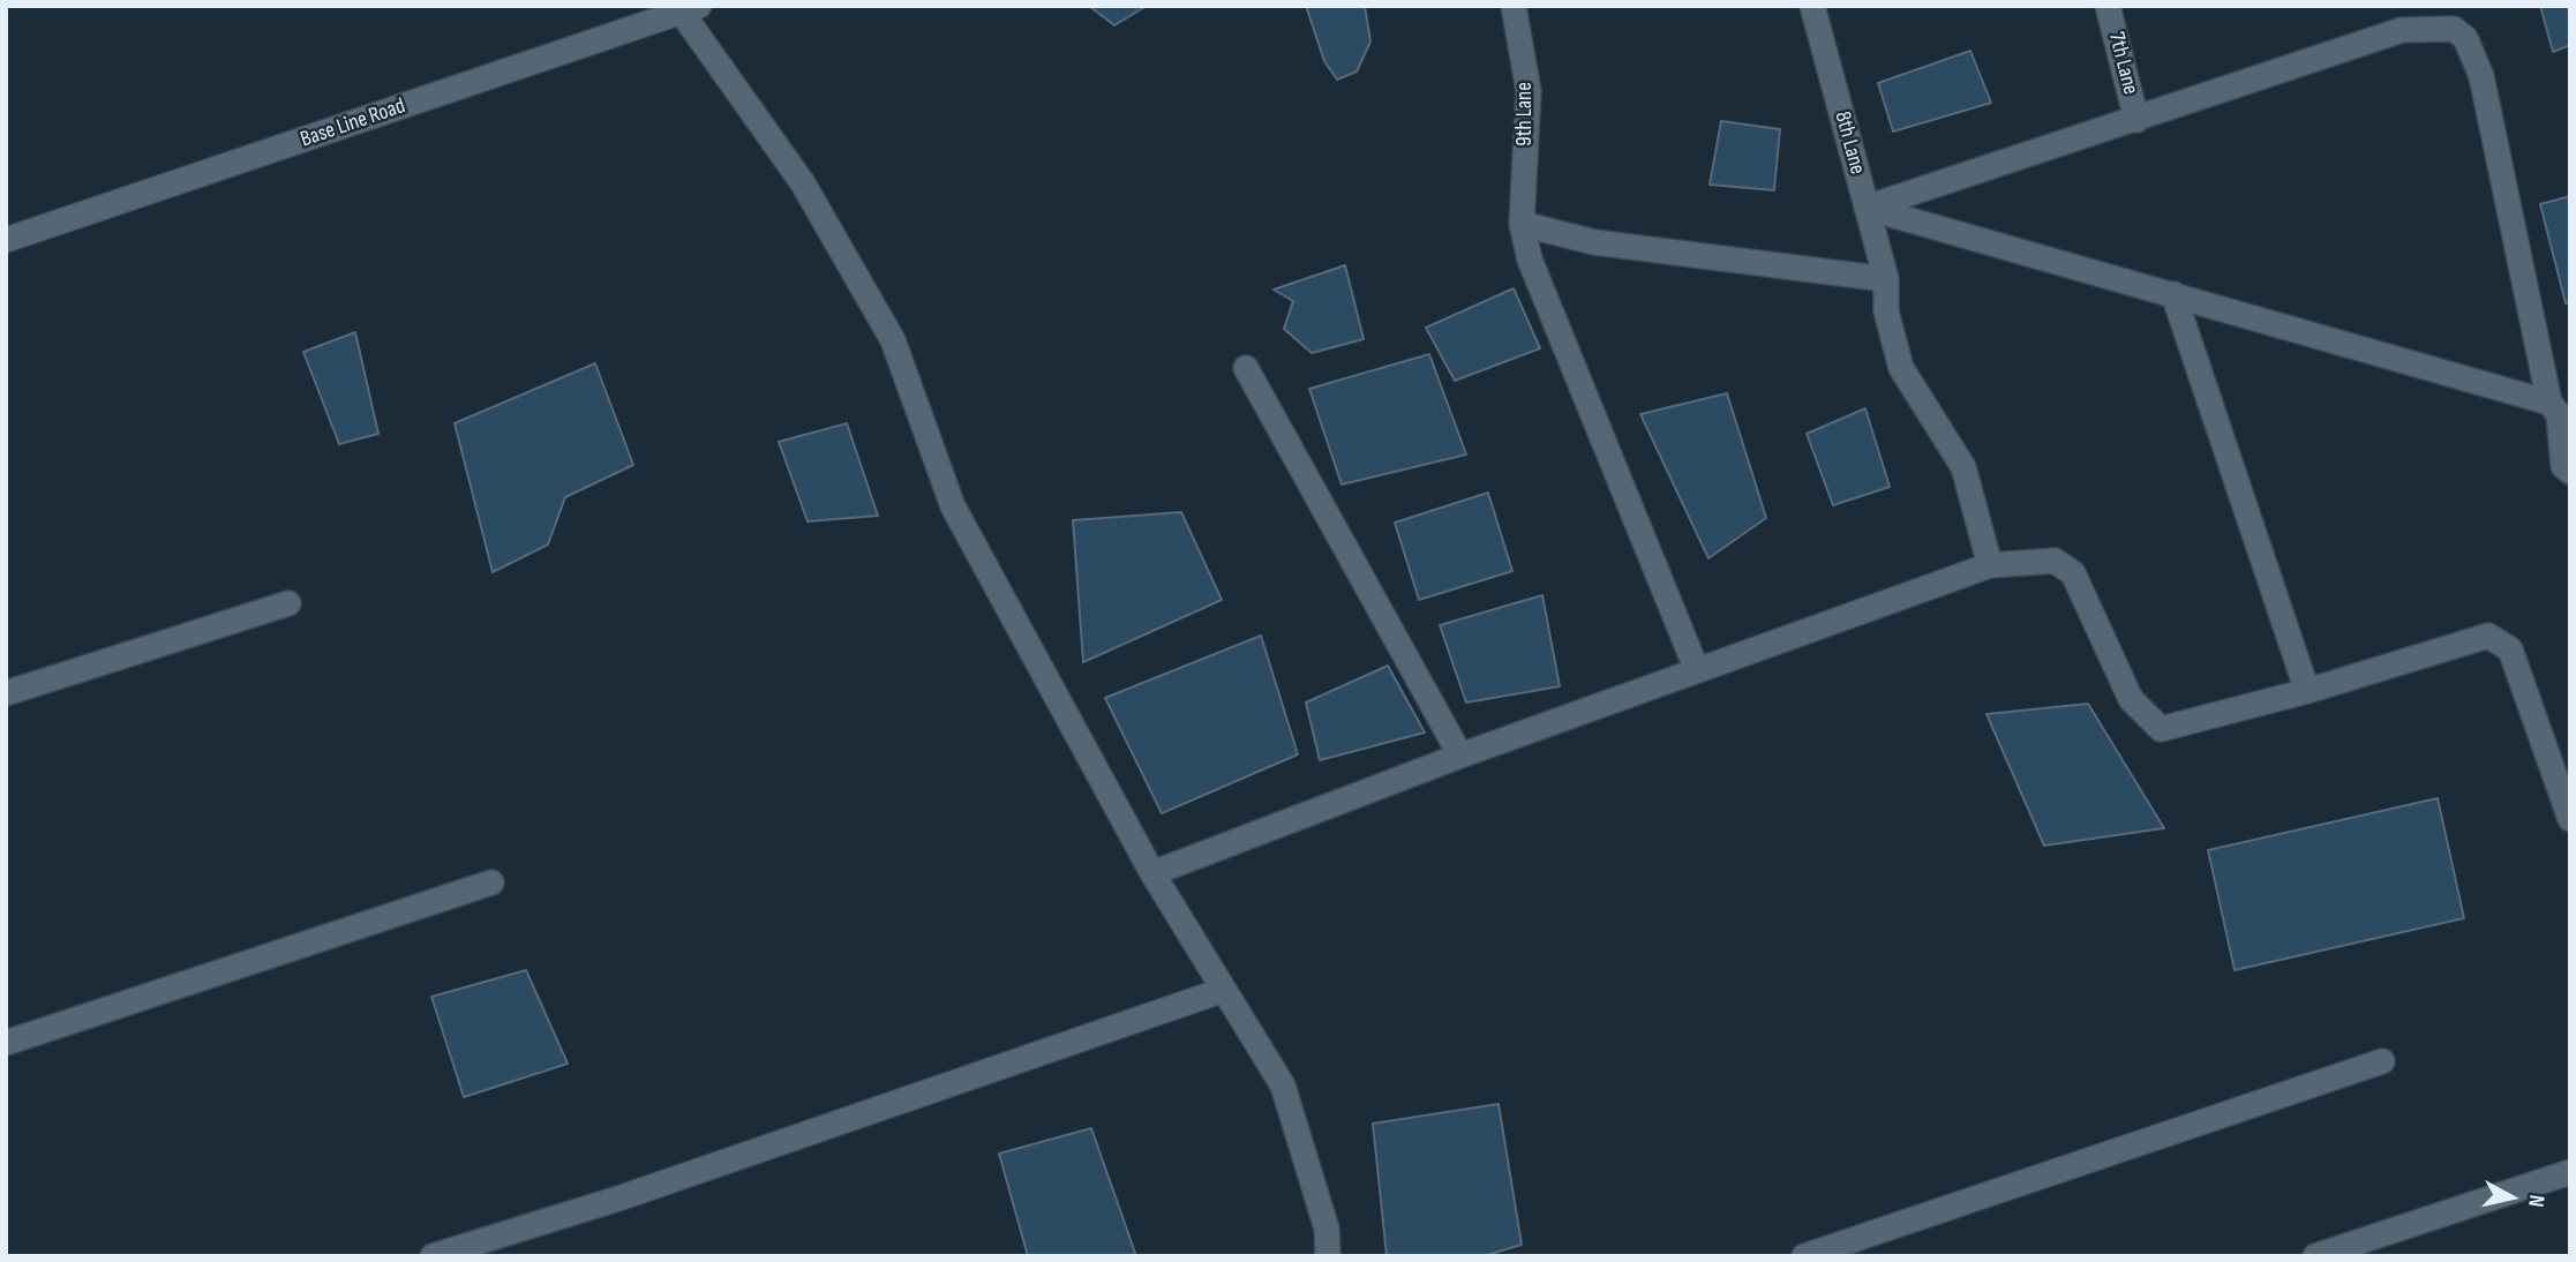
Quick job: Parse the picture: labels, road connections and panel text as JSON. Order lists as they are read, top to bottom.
{
  "streets": {
    "street": [
      "7th Lane",
      "9th Lane",
      "Base Line Road",
      "8th Lane"
    ]
  },
  "north": "right"
}
